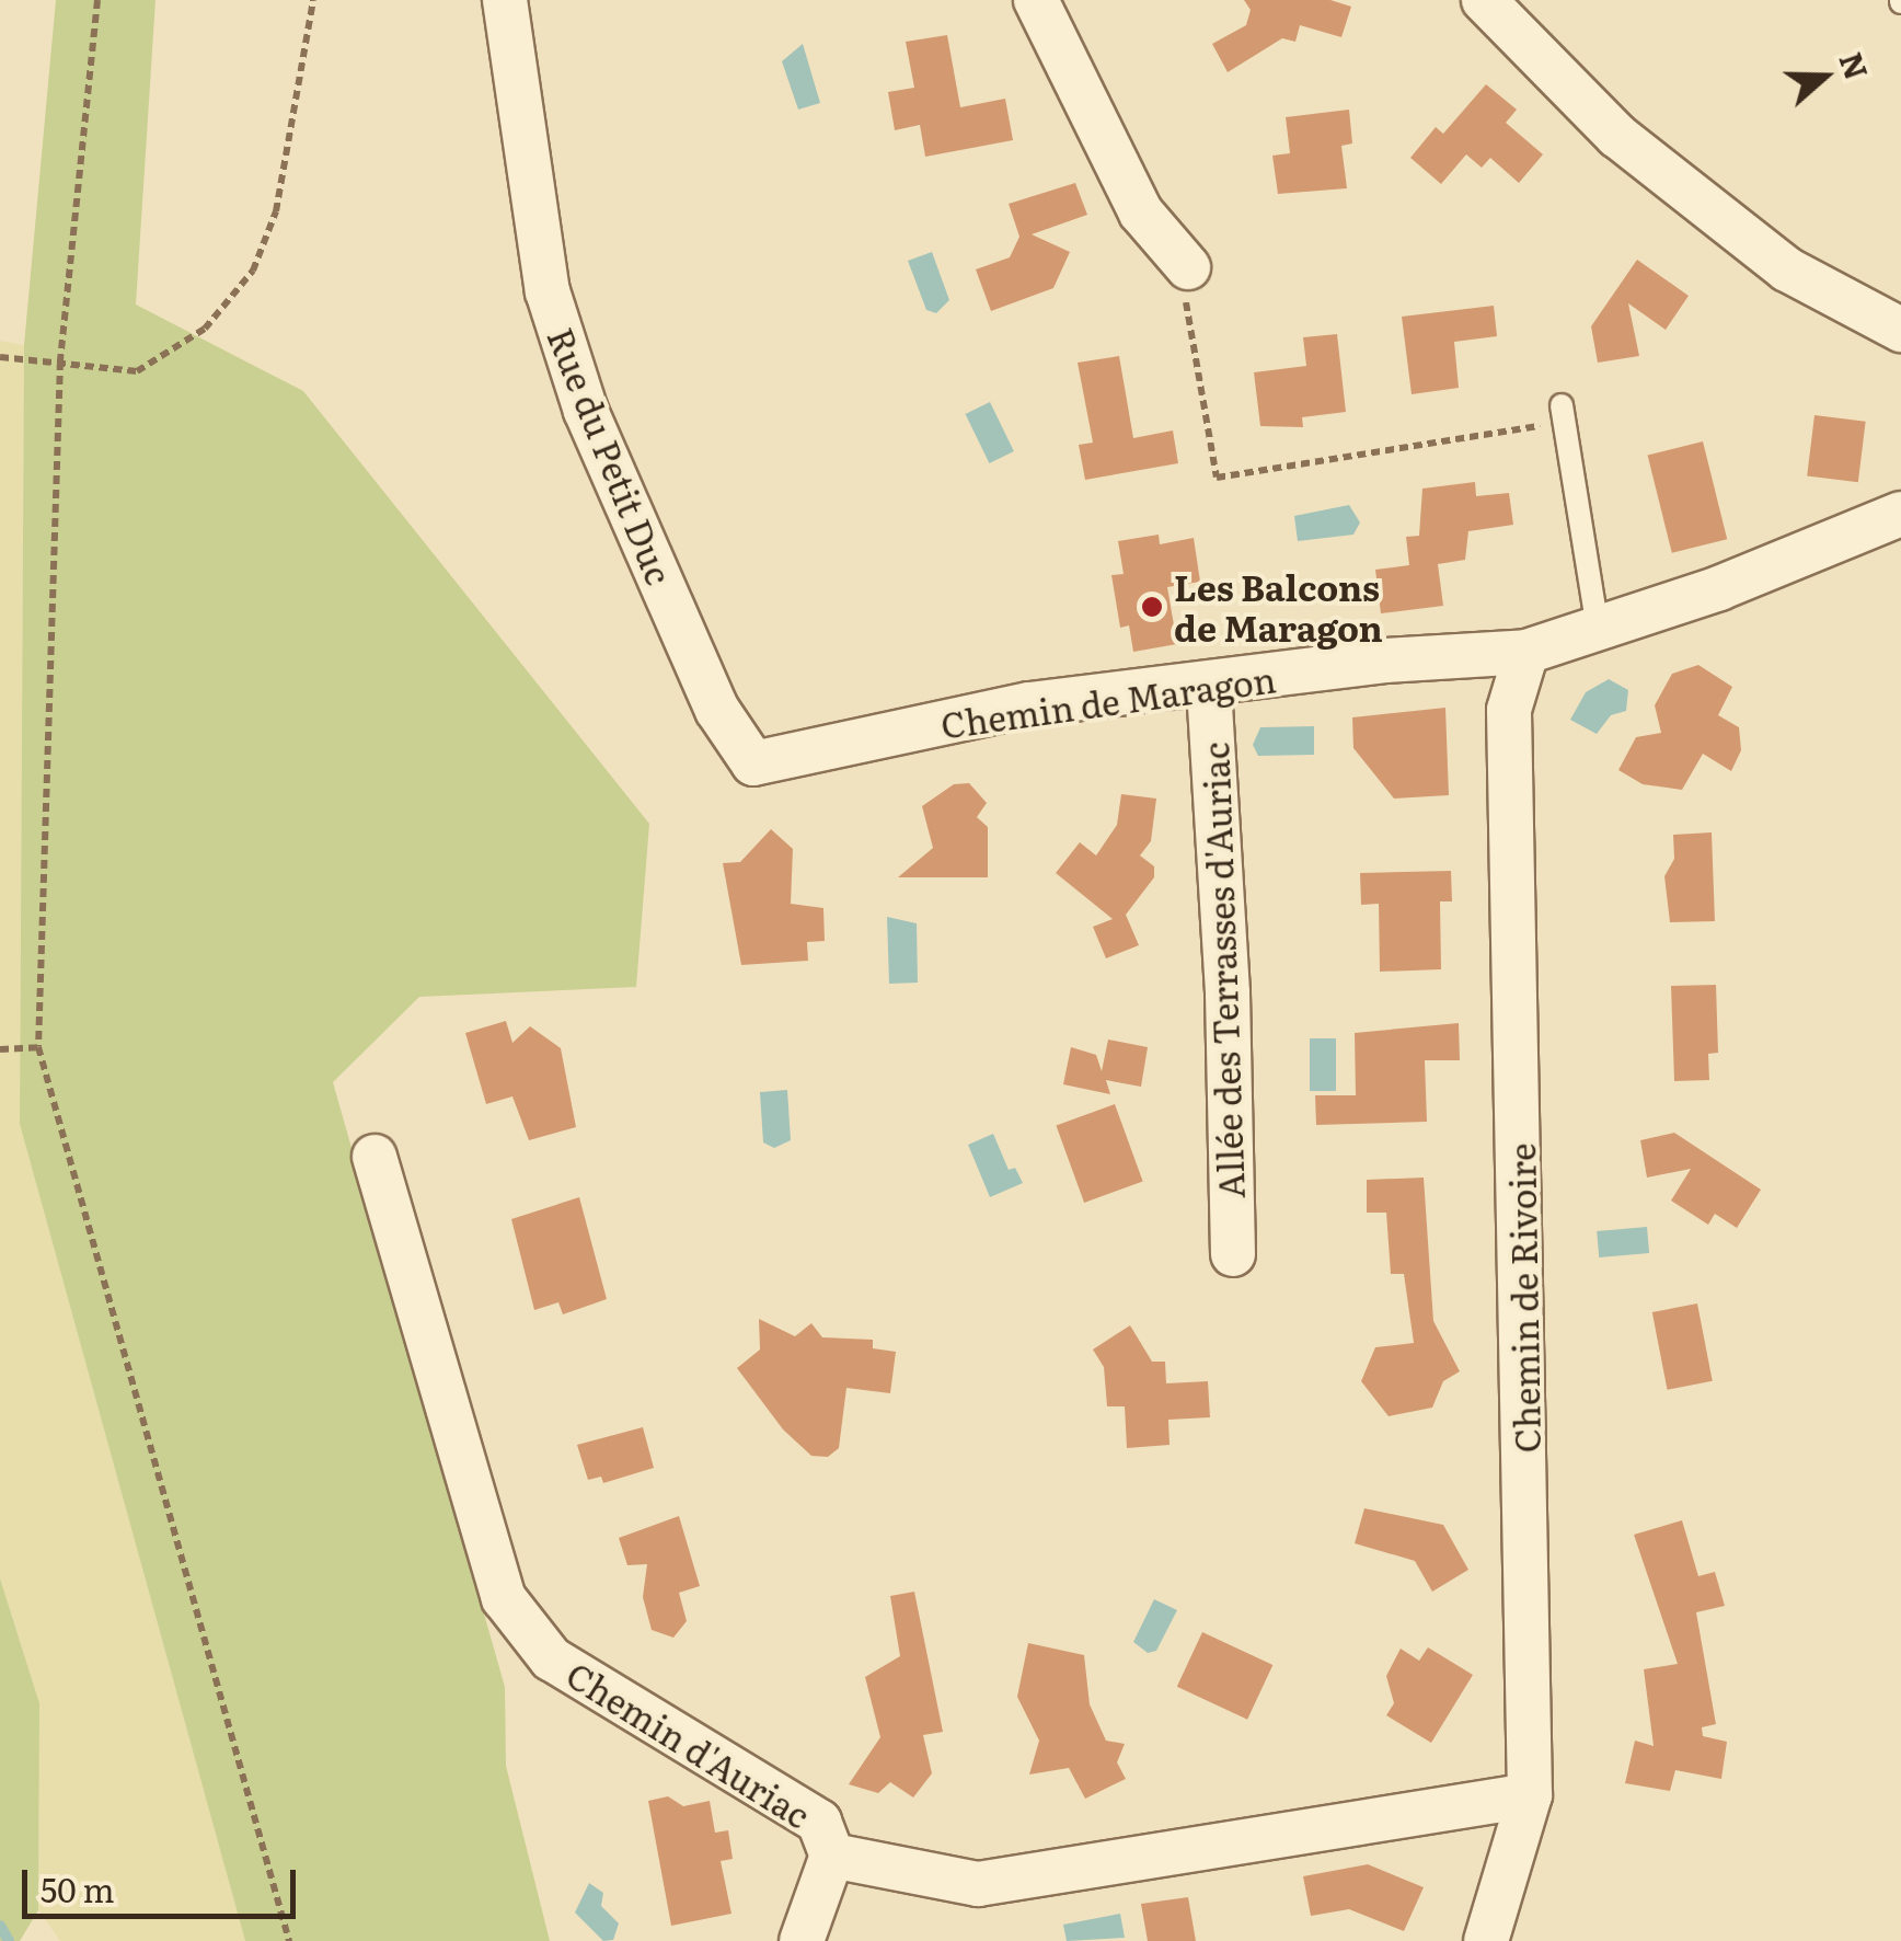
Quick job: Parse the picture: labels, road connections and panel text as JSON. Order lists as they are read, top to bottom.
{
  "streets": {
    "street": [
      "Rue du Petit Duc",
      "Chemin de Maragon",
      "Allée des Terrasses d'Auriac",
      "Chemin de Rivoire",
      "Chemin d'Auriac"
    ]
  },
  "crossings": [
    ["Rue du Petit Duc", "Chemin de Maragon"],
    ["Chemin de Maragon", "Allée des Terrasses d'Auriac"],
    ["Chemin de Maragon", "Chemin de Rivoire"],
    ["Chemin de Rivoire", "Chemin d'Auriac"]
  ],
  "places": ["Les Balcons de Maragon"],
  "scale_bar": "50 m",
  "north": "right"
}
